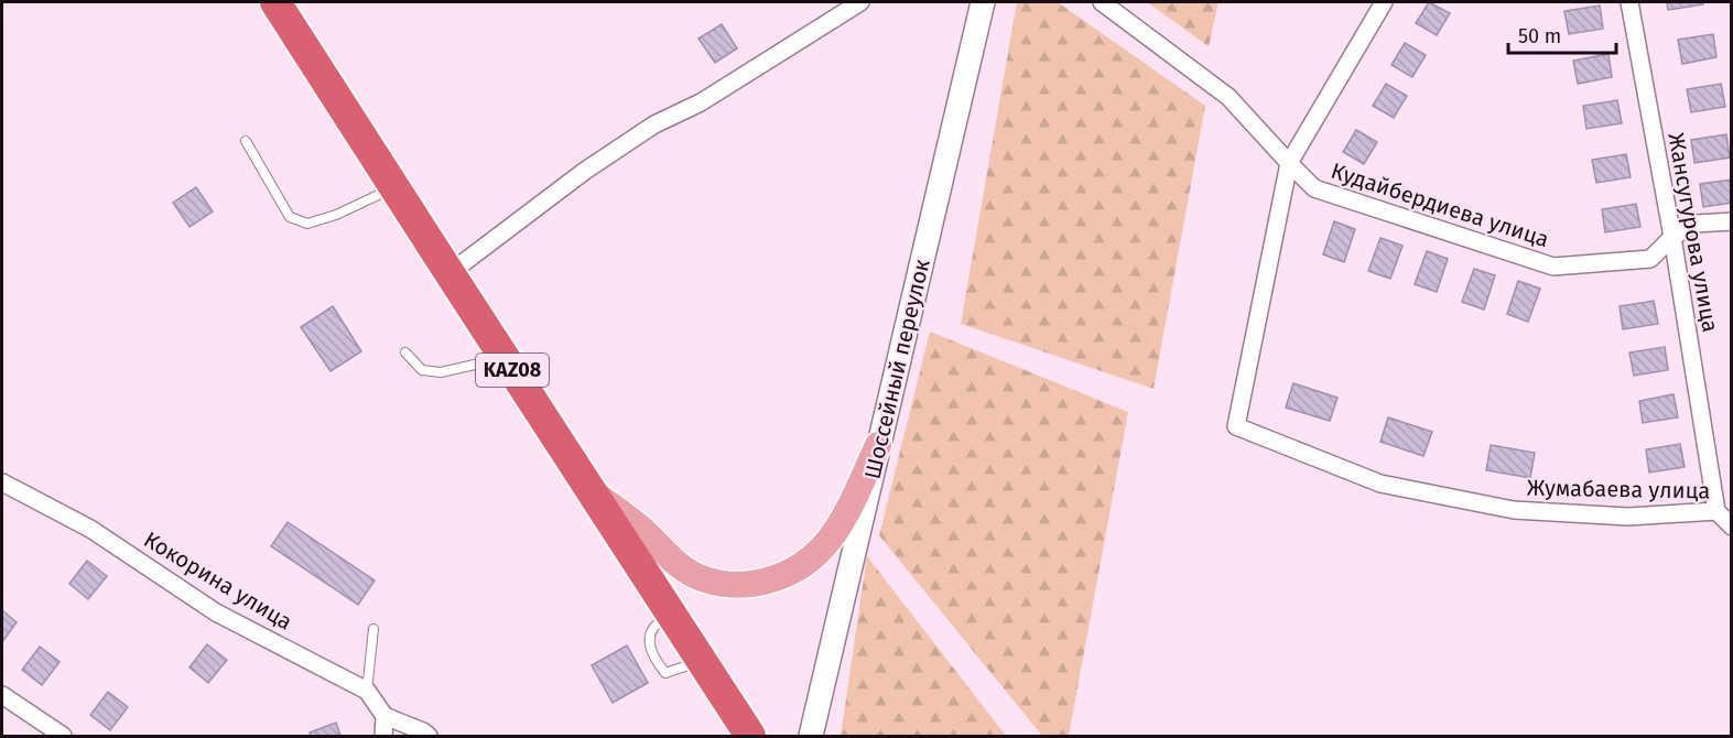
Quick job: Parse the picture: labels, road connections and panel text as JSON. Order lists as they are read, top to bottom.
{
  "streets": {
    "highway": ["KAZ08"],
    "main road": ["Шоссейный переулок"],
    "street": [
      "Кудайбердиева улица",
      "Жансугурова улица",
      "Жумабаева улица",
      "Кокорина улица"
    ]
  },
  "crossings": [
    ["Кудайбердиева улица", "Жансугурова улица"],
    ["Кудайбердиева улица", "Жумабаева улица"],
    ["Жансугурова улица", "Жумабаева улица"]
  ],
  "scale_bar": "50 m"
}
